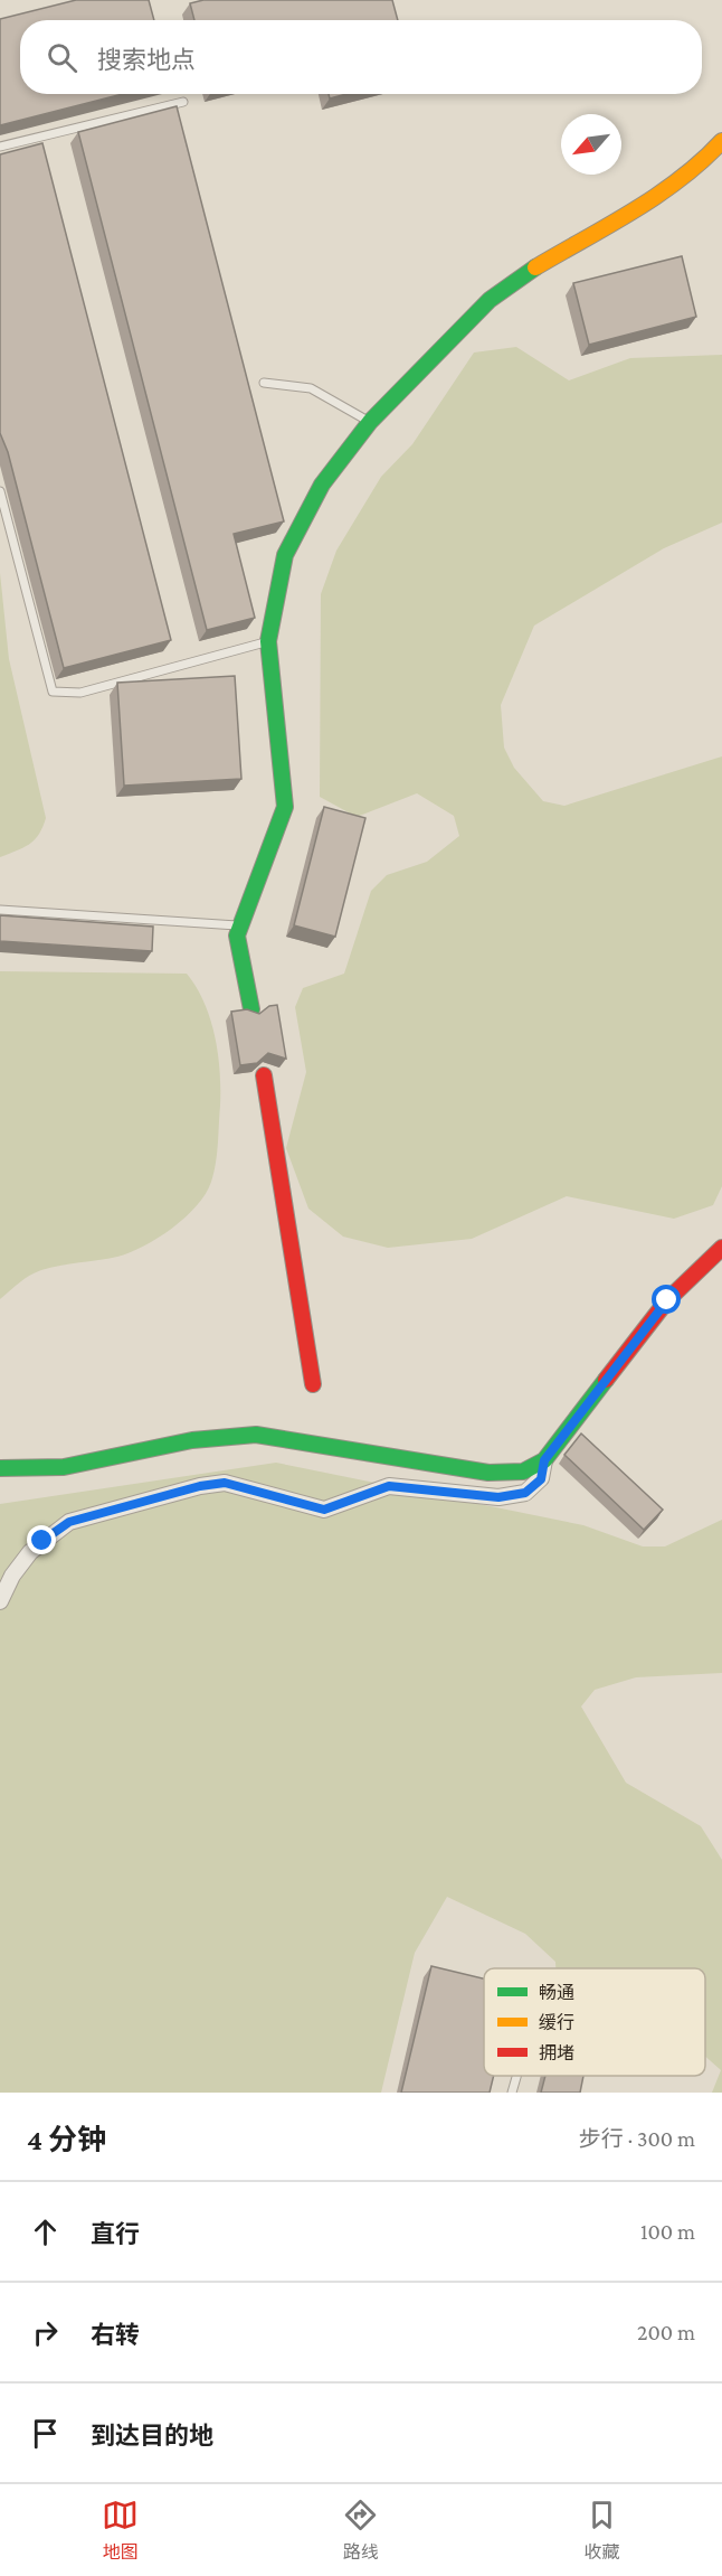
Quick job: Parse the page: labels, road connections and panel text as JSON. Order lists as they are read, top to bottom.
{
  "legend": ["畅通", "缓行", "拥堵"],
  "north": "bottom left",
  "page": {
    "search": "搜索地点",
    "heading": ["4 分钟", "步行 · 300 m"],
    "list": [
      ["直行", "100 m"],
      ["右转", "200 m"],
      "到达目的地"
    ],
    "nav": ["地图", "路线", "收藏"]
  }
}
